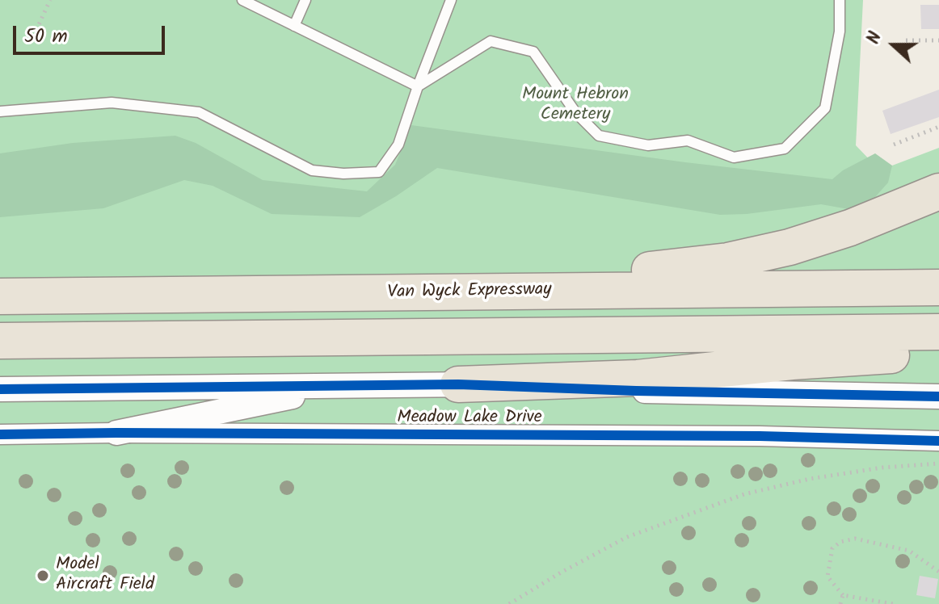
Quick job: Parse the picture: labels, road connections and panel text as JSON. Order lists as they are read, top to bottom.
{
  "streets": {
    "highway": ["Van Wyck Expressway"],
    "street": ["Meadow Lake Drive"]
  },
  "parks": ["Mount Hebron Cemetery"],
  "places": ["Model Aircraft Field"],
  "scale_bar": "50 m",
  "north": "left"
}
